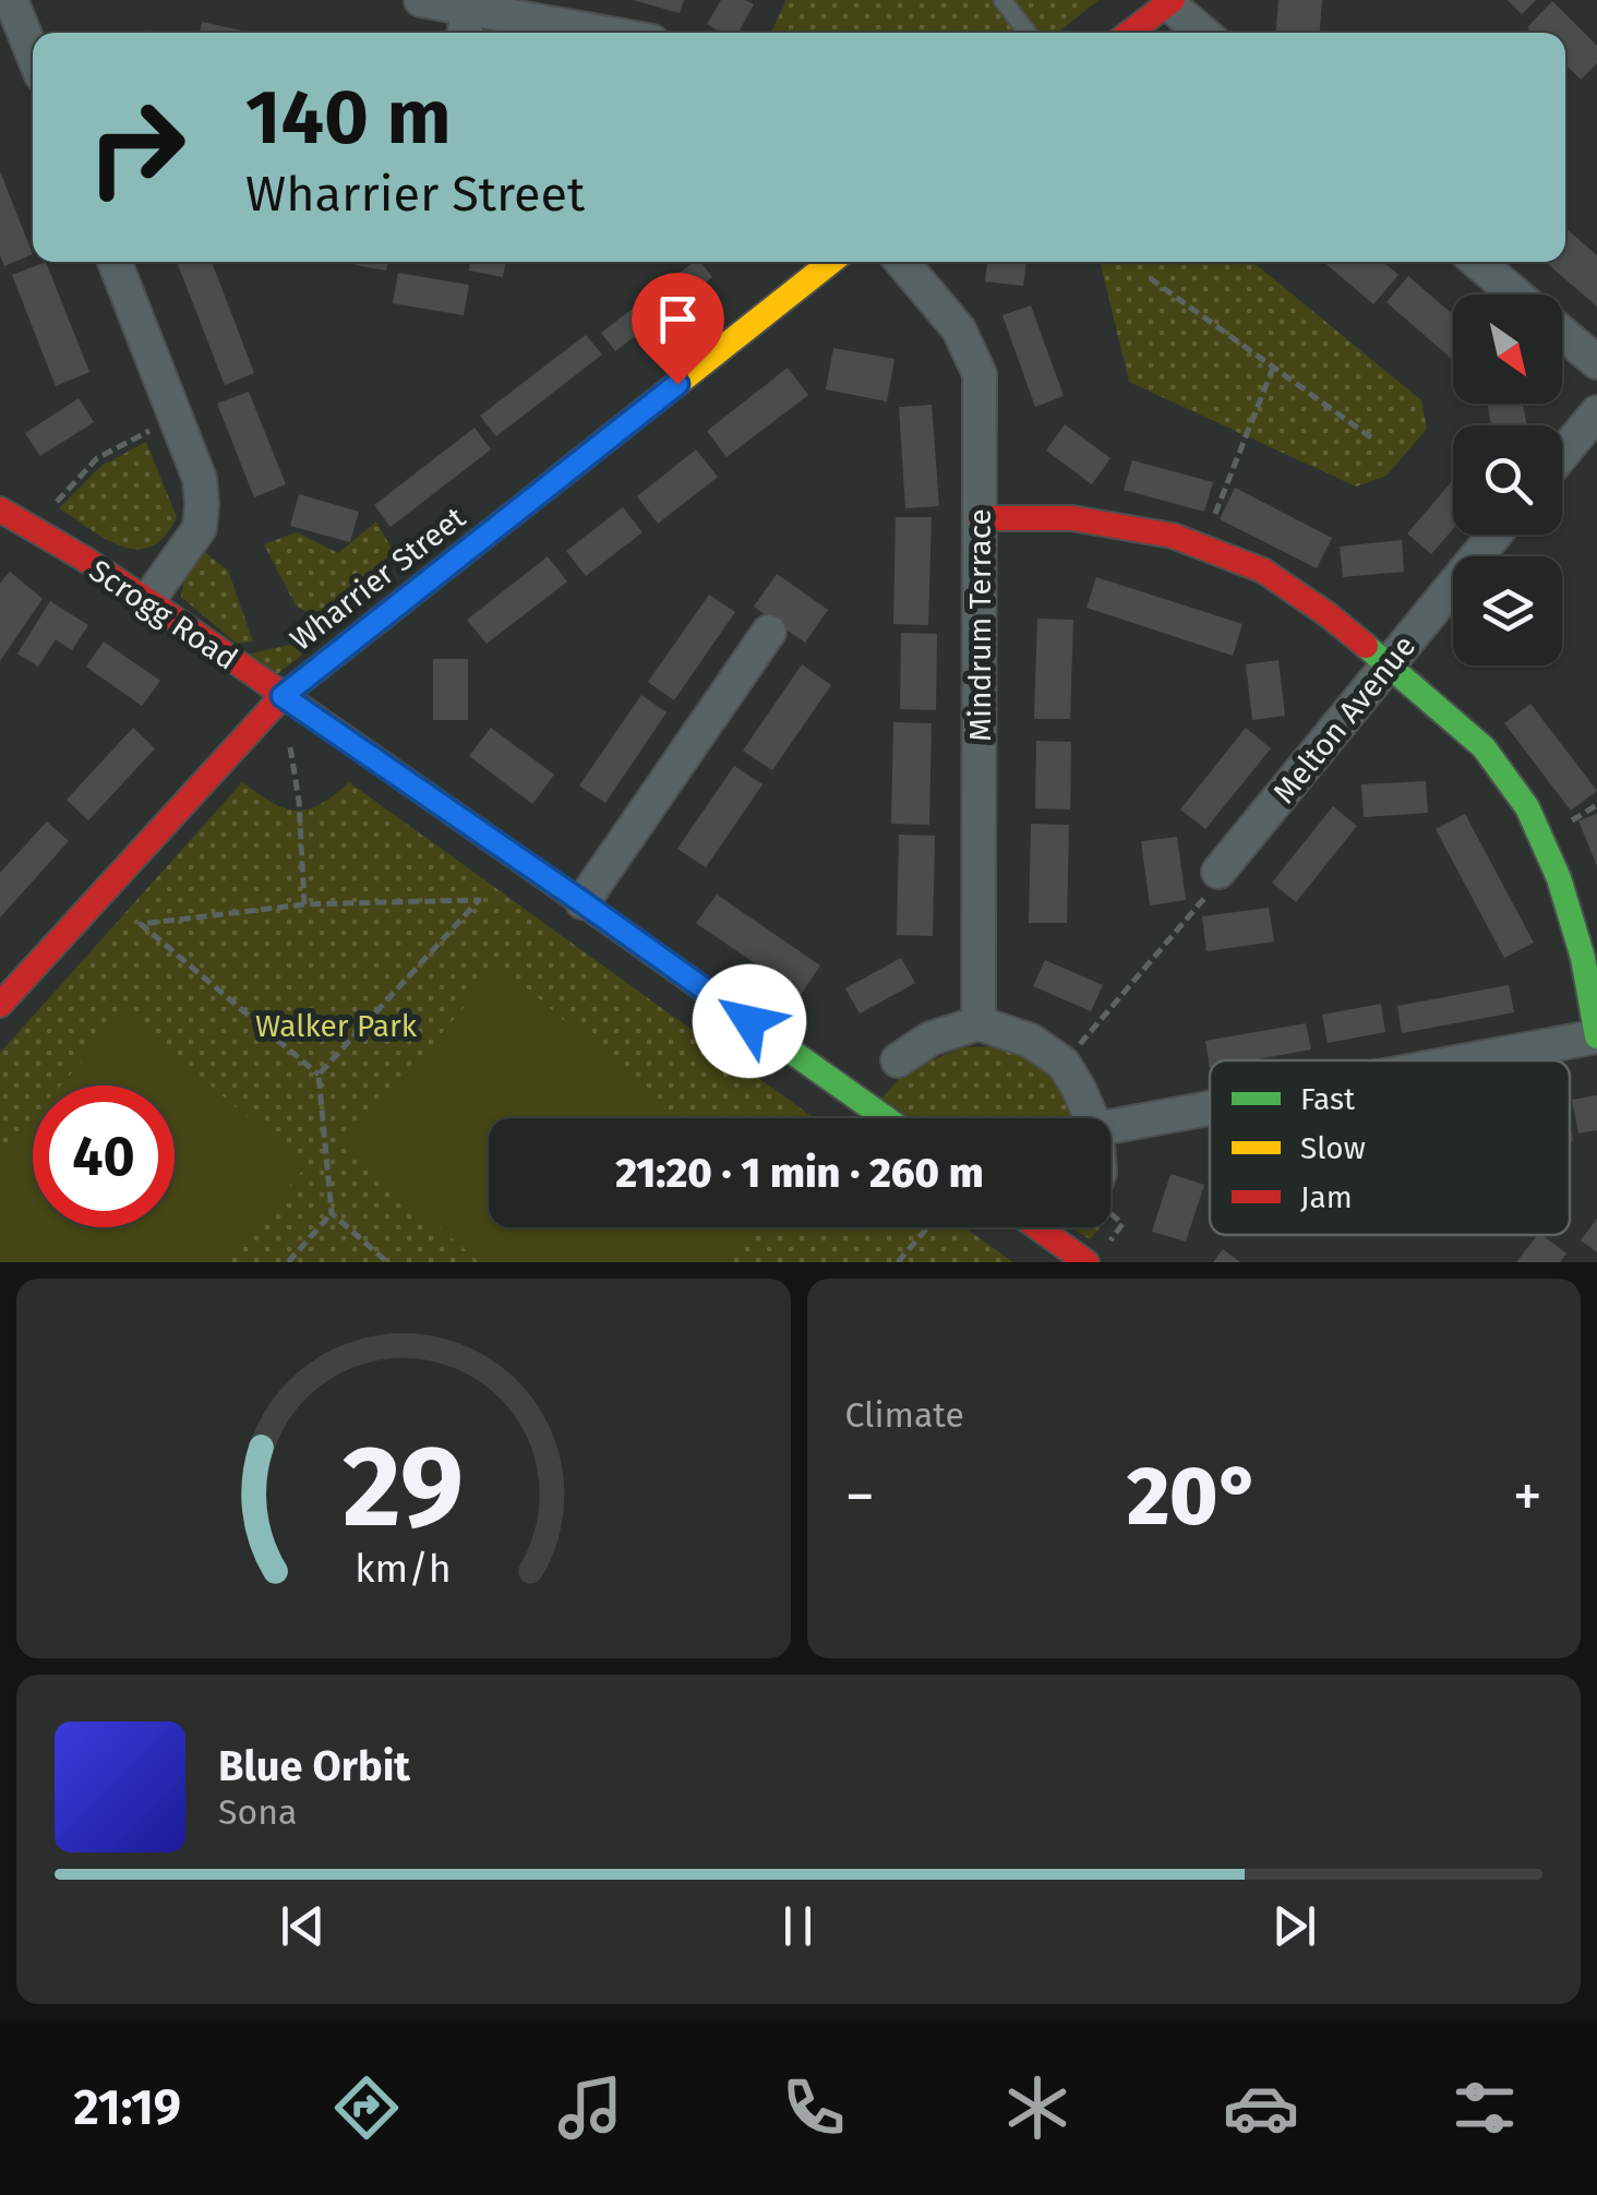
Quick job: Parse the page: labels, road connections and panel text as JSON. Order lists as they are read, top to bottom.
{
  "streets": {
    "street": [
      "Wharrier Street",
      "Scrogg Road",
      "Mindrum Terrace",
      "Melton Avenue"
    ]
  },
  "crossings": [
    ["Wharrier Street", "Scrogg Road"]
  ],
  "parks": ["Walker Park"],
  "legend": ["Fast", "Slow", "Jam"],
  "north": "bottom right",
  "page": {
    "turn": ["140 m", "Wharrier Street"],
    "limit": "40",
    "trip": "21:20 · 1 min · 260 m",
    "tile": "Climate",
    "heat": ["−", "20°", "+"],
    "song": ["Blue Orbit", "Sona"],
    "tabs": "21:19",
    "gauge": ["29", "km/h"]
  }
}
